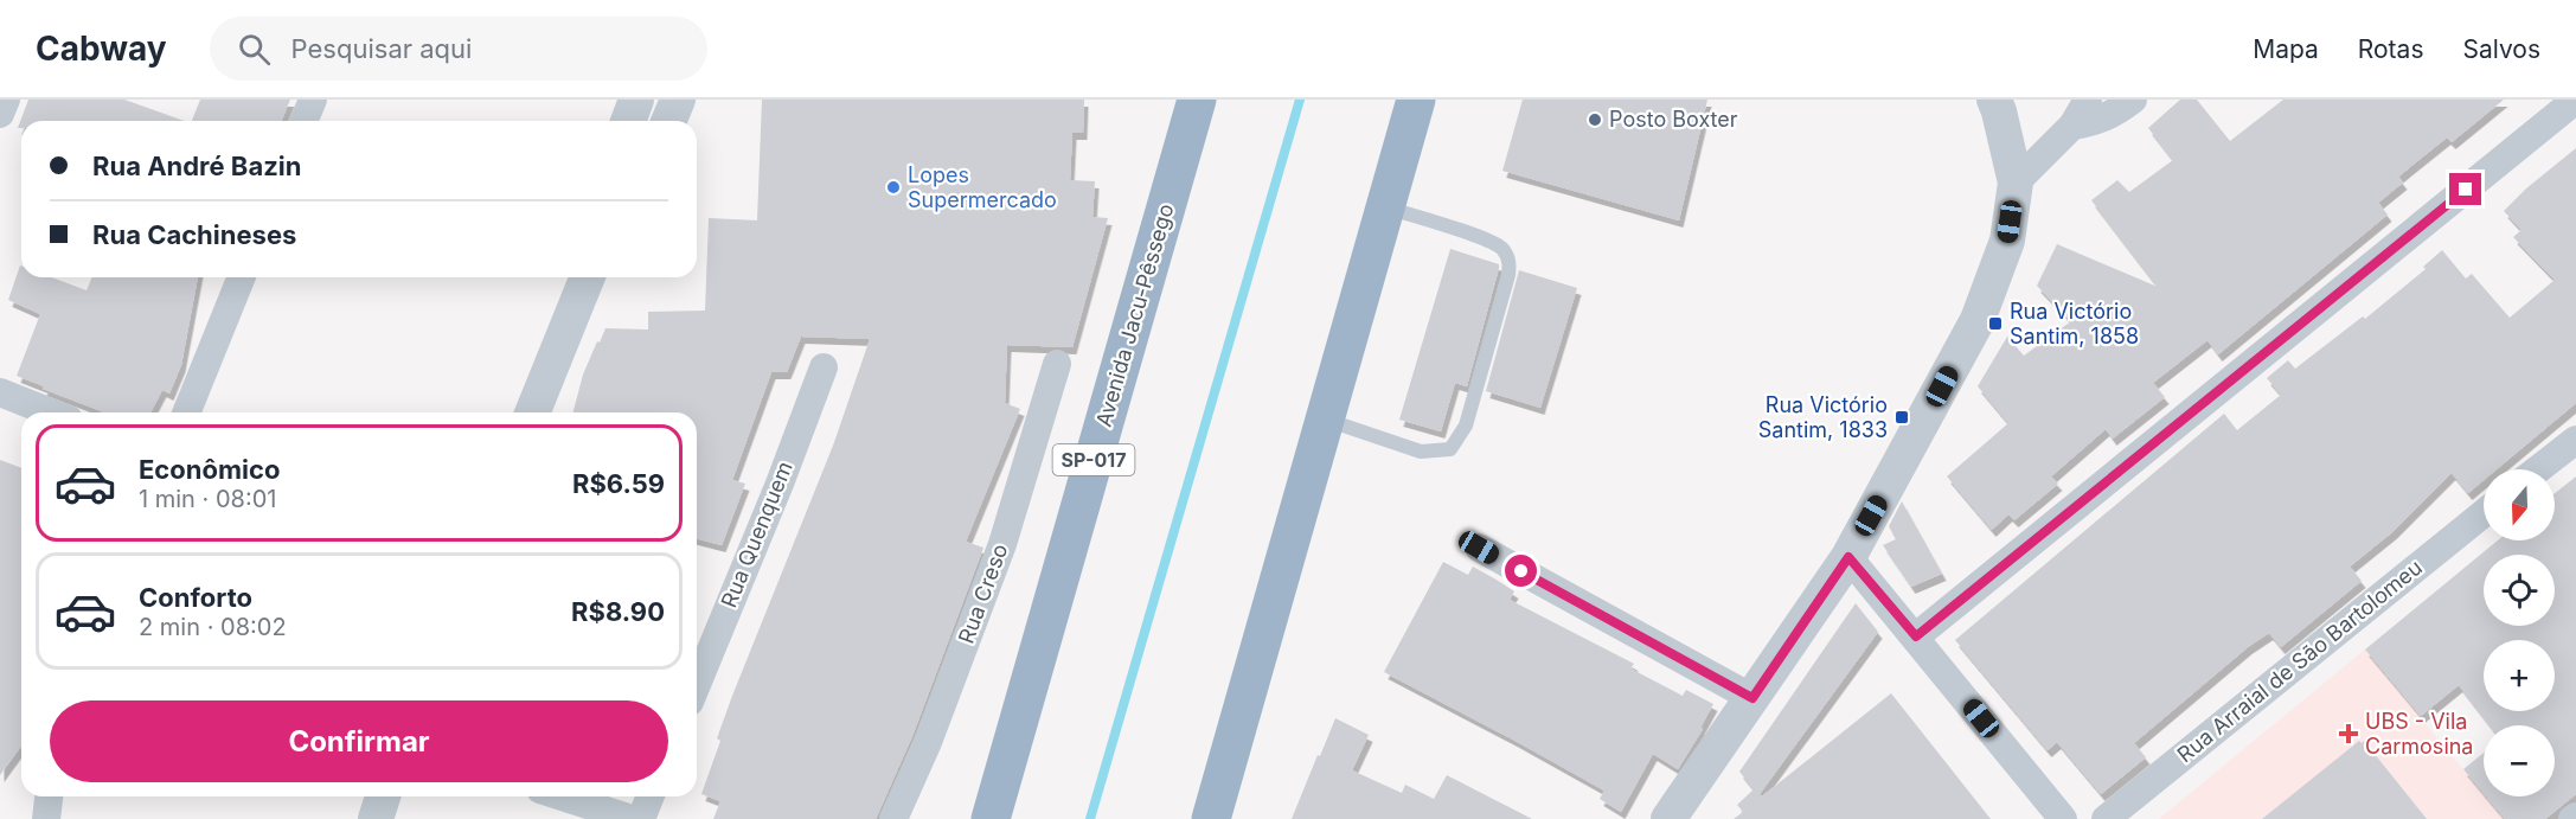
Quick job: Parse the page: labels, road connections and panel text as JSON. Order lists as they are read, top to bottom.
{
  "streets": {
    "highway": ["Avenida Jacu-Pêssego", "SP-017"],
    "street": ["Rua Quenquem", "Rua Creso", "Rua Arraial de São Bartolomeu"]
  },
  "places": {
    "other": ["Posto Boxter", "Lopes Supermercado"],
    "transit": ["Rua Victório Santim, 1858", "Rua Victório Santim, 1833"],
    "health": ["UBS - Vila Carmosina"]
  },
  "north": "bottom",
  "page": {
    "header": "Cabway",
    "search": "Pesquisar aqui",
    "nav": ["Mapa", "Rotas", "Salvos"],
    "banner": ["Rua André Bazin", "Rua Cachineses"],
    "list": [
      {
        "name": "Econômico",
        "note": "1 min · 08:01",
        "value": "R$6.59"
      },
      {
        "name": "Conforto",
        "note": "2 min · 08:02",
        "value": "R$8.90"
      }
    ],
    "map_buttons": ["+", "−"],
    "buttons": "Confirmar"
  }
}
